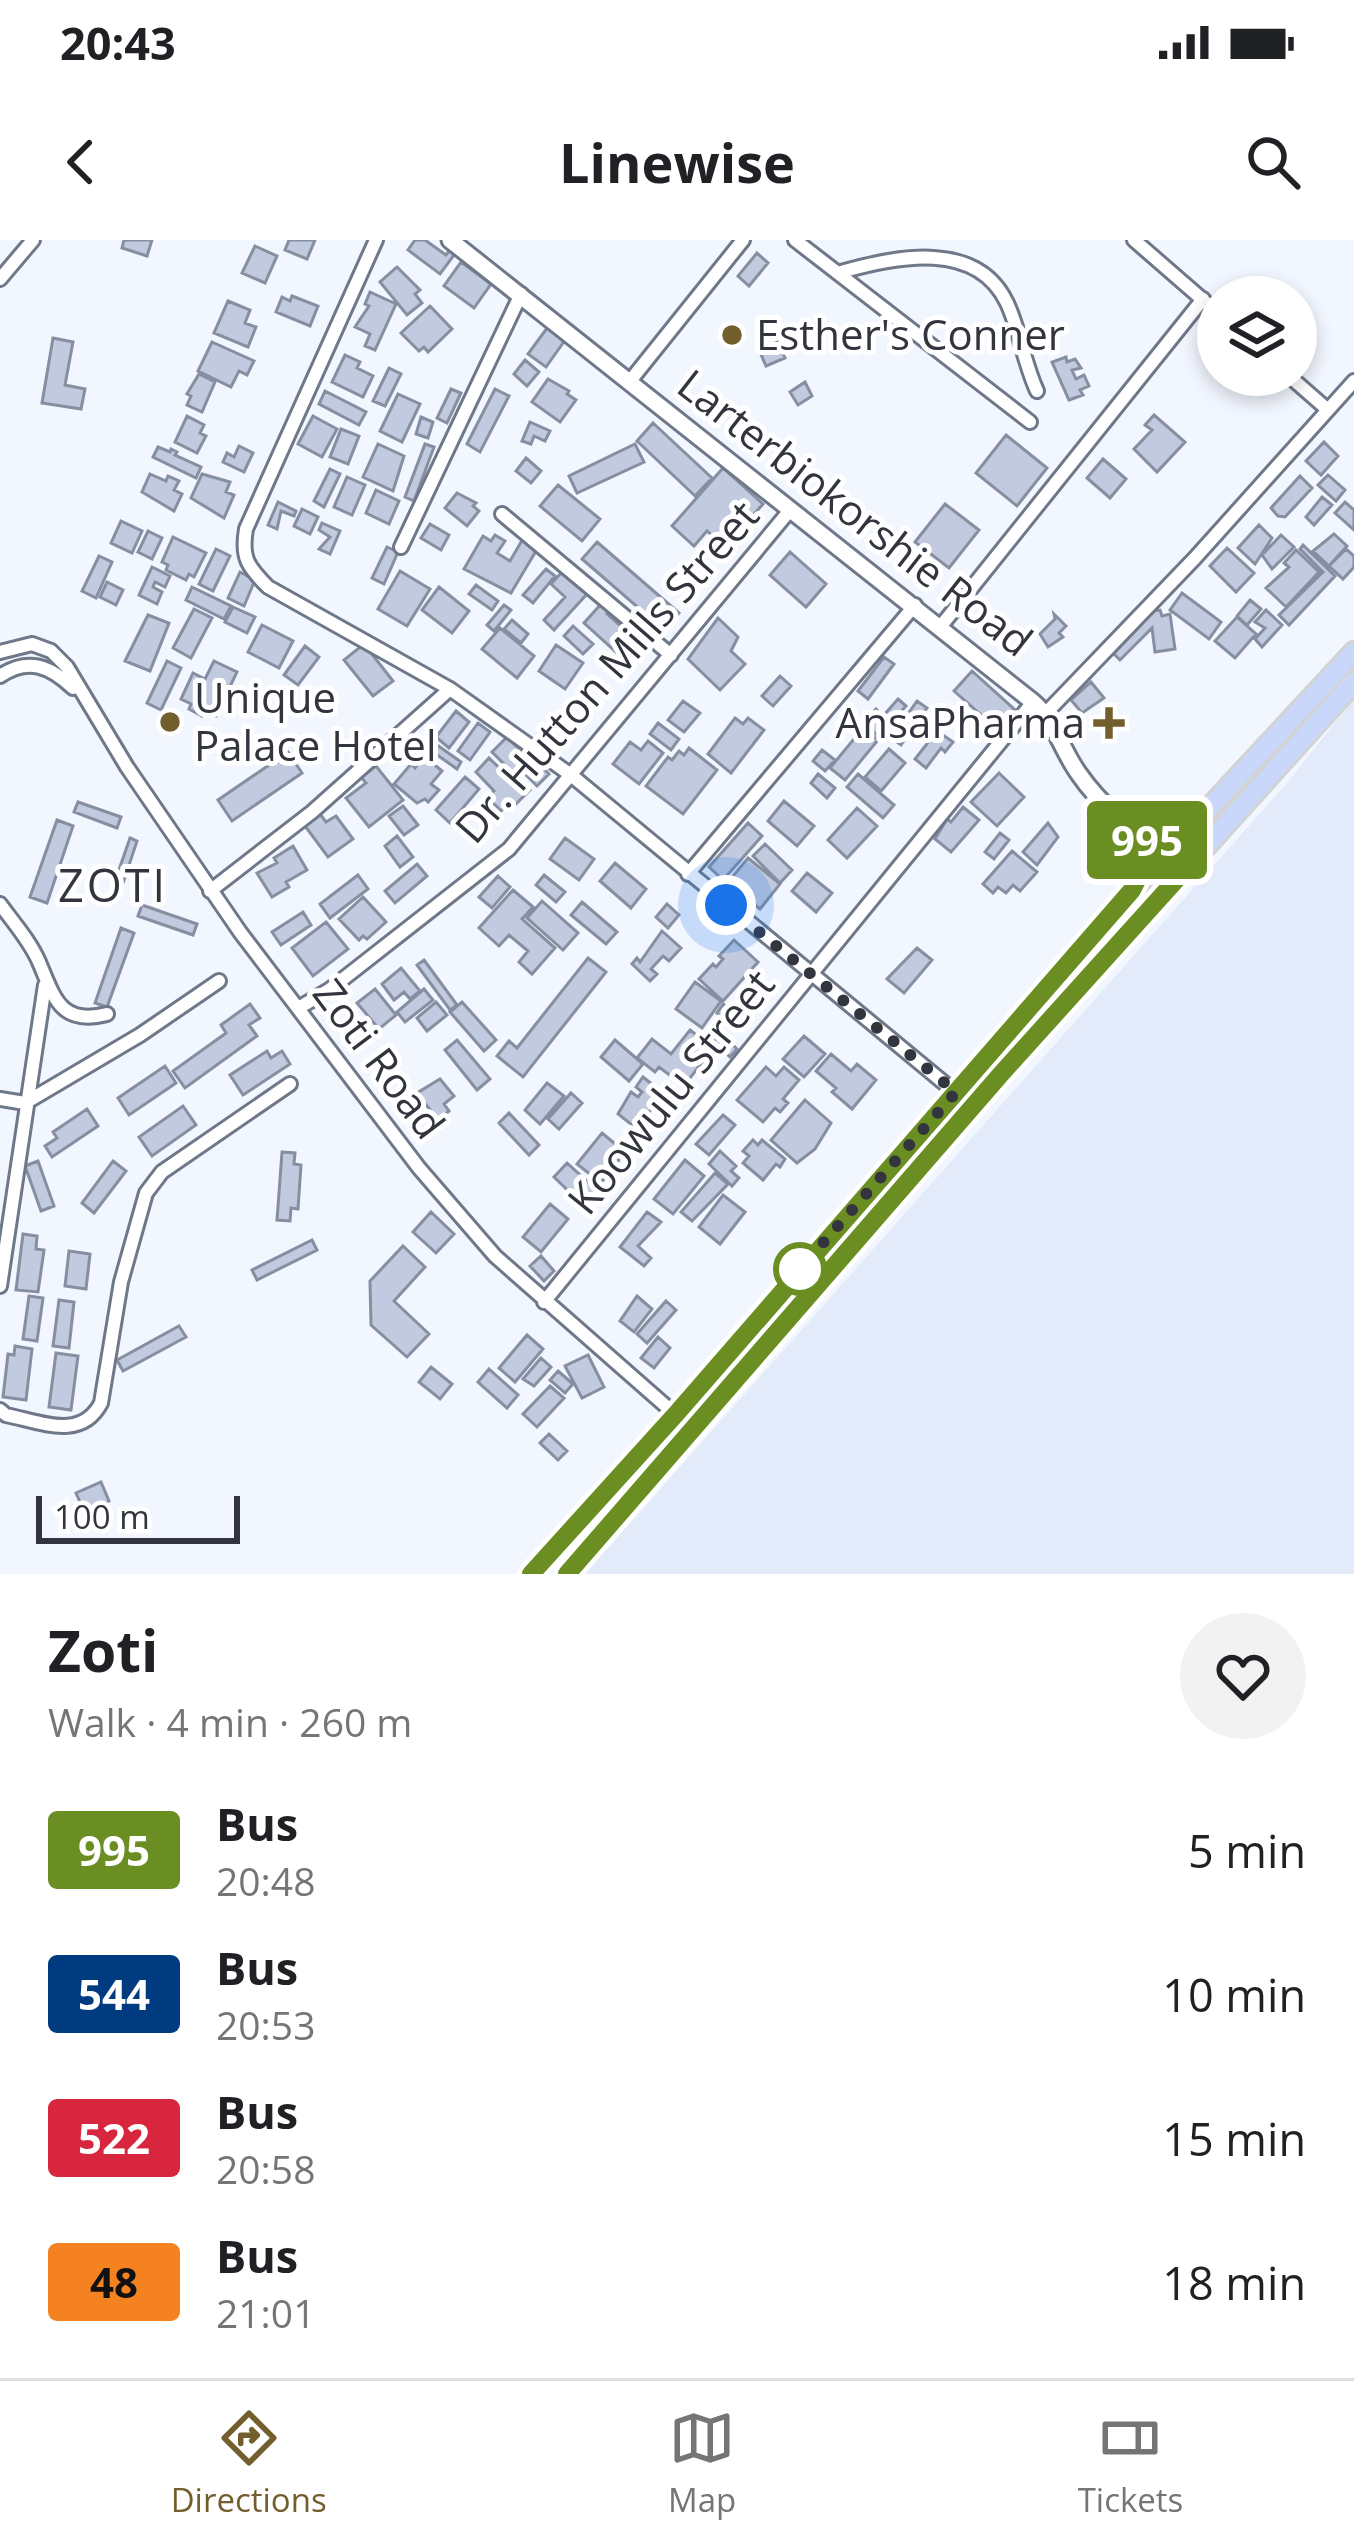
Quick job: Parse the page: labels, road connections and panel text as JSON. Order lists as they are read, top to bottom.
{
  "streets": {
    "street": [
      "Larterbiokorshie Road",
      "Dr. Hutton Mills Street",
      "Zoti Road",
      "Koowulu Street"
    ]
  },
  "crossings": [
    ["Larterbiokorshie Road", "Dr. Hutton Mills Street"],
    ["Larterbiokorshie Road", "Koowulu Street"],
    ["Dr. Hutton Mills Street", "Zoti Road"],
    ["Zoti Road", "Koowulu Street"]
  ],
  "districts": ["ZOTI"],
  "places": {
    "other": ["Esther's Conner", "Unique Palace Hotel"],
    "health": ["AnsaPharma"]
  },
  "lines": ["bus line 995"],
  "scale_bar": "100 m",
  "page": {
    "status": "20:43",
    "header": "Linewise",
    "on_map": "995",
    "scale": "100 m",
    "heading": ["Zoti", "Walk · 4 min · 260 m"],
    "list": [
      {
        "mark": "995",
        "name": "Bus",
        "note": "20:48",
        "value": "5 min"
      },
      {
        "mark": "544",
        "name": "Bus",
        "note": "20:53",
        "value": "10 min"
      },
      {
        "mark": "522",
        "name": "Bus",
        "note": "20:58",
        "value": "15 min"
      },
      {
        "mark": "48",
        "name": "Bus",
        "note": "21:01",
        "value": "18 min"
      }
    ],
    "tabs": ["Directions", "Map", "Tickets"]
  }
}
